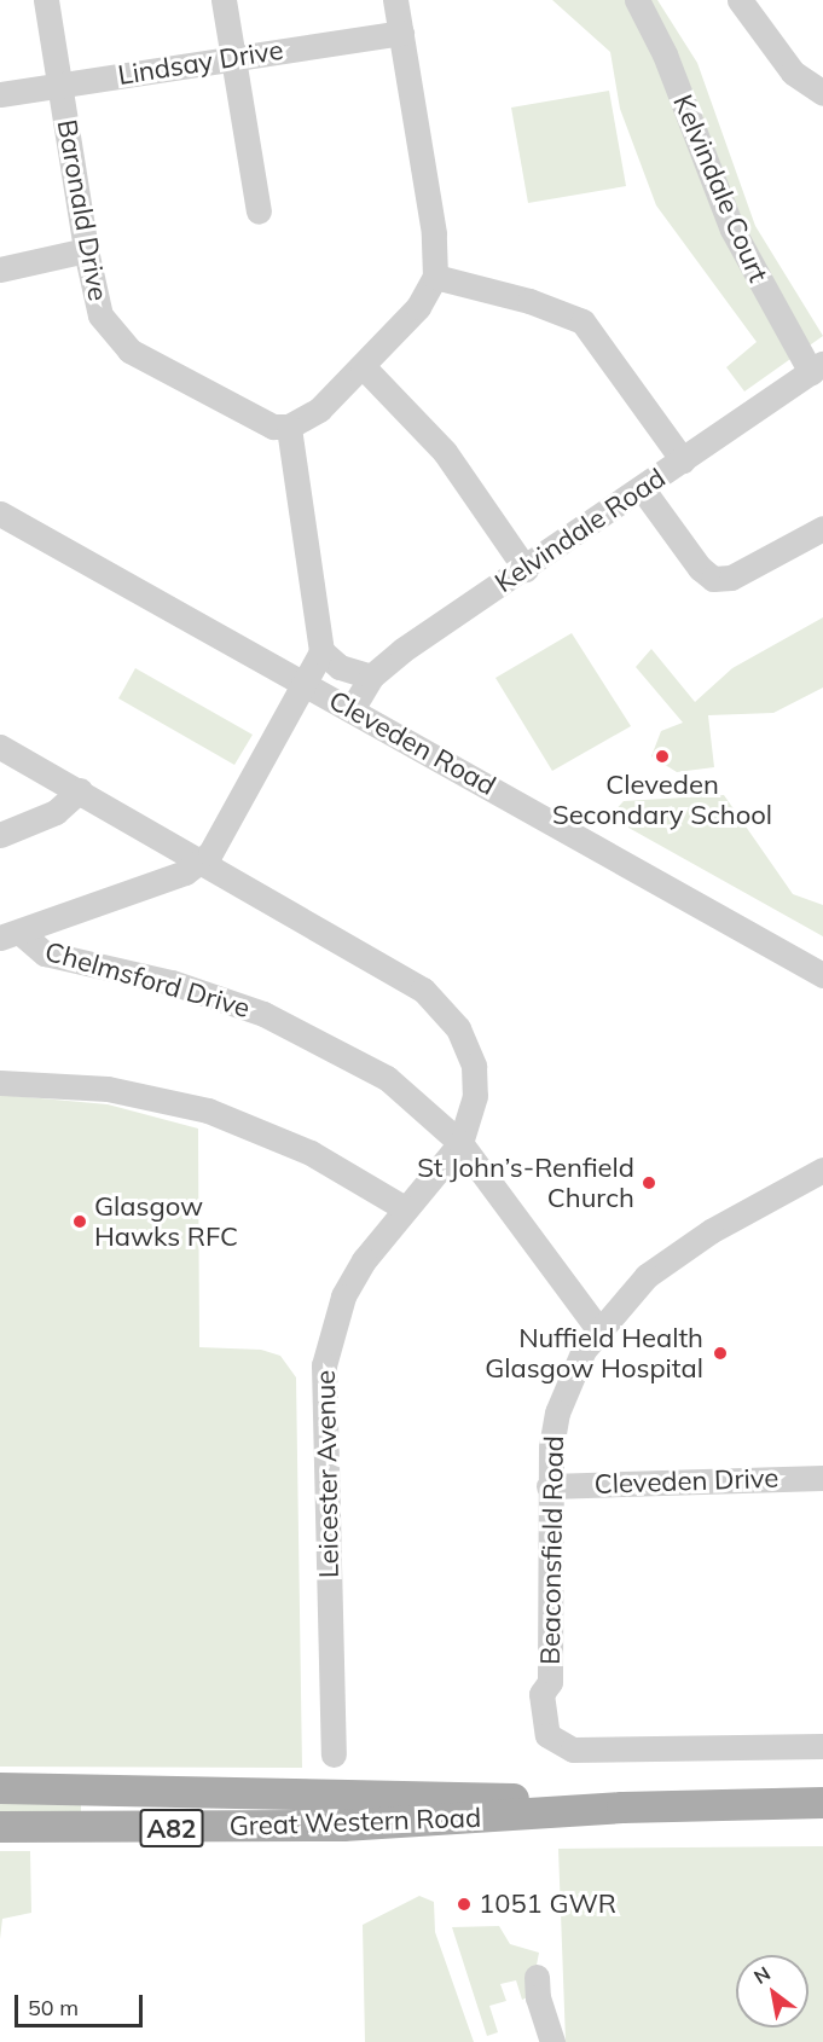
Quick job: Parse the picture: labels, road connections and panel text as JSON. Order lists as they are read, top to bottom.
{
  "streets": {
    "main road": ["Great Western Road", "A82"],
    "street": [
      "Lindsay Drive",
      "Kelvindale Court",
      "Baronald Drive",
      "Kelvindale Road",
      "Cleveden Road",
      "Chelmsford Drive",
      "Leicester Avenue",
      "Cleveden Drive",
      "Beaconsfield Road"
    ]
  },
  "crossings": [
    ["Lindsay Drive", "Baronald Drive"],
    ["Kelvindale Court", "Kelvindale Road"],
    ["Kelvindale Road", "Cleveden Road"],
    ["Chelmsford Drive", "Leicester Avenue"],
    ["Chelmsford Drive", "Beaconsfield Road"],
    ["Cleveden Drive", "Beaconsfield Road"]
  ],
  "places": [
    "Cleveden Secondary School",
    "St John’s-Renfield Church",
    "Glasgow Hawks RFC",
    "Nuffield Health Glasgow Hospital",
    "1051 GWR"
  ],
  "scale_bar": "50 m",
  "north": "top left"
}
